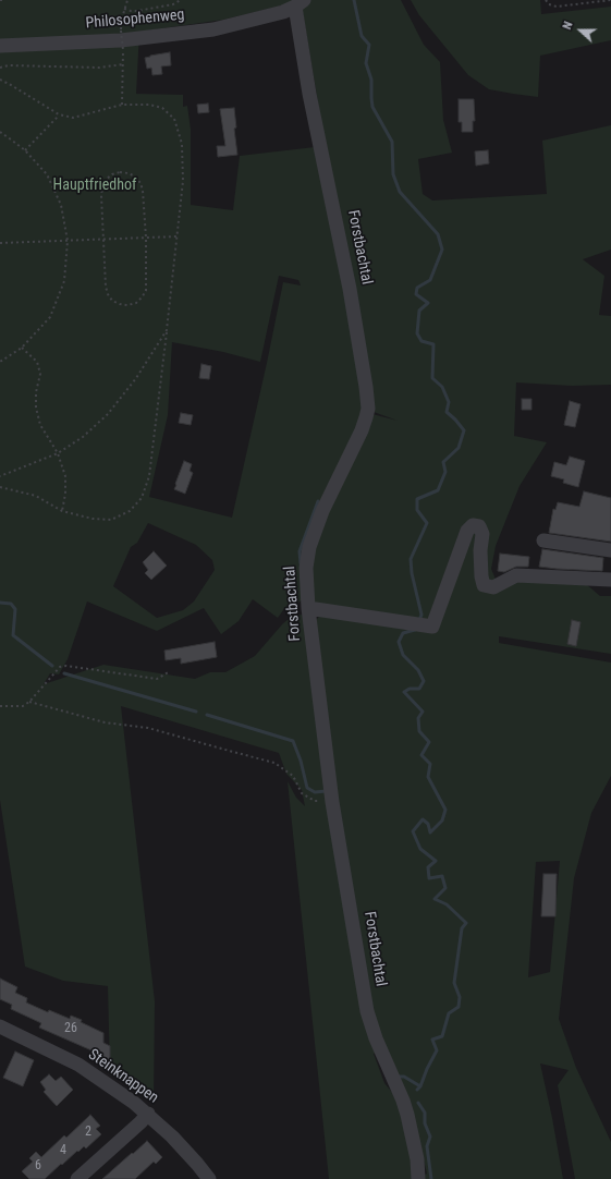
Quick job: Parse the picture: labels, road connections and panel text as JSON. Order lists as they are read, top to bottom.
{
  "streets": {
    "street": ["Philosophenweg", "Forstbachtal", "Steinknappen"]
  },
  "crossings": [
    ["Philosophenweg", "Forstbachtal"]
  ],
  "parks": ["Hauptfriedhof"],
  "house_numbers": [
    "26",
    "2",
    "4",
    "6"
  ],
  "north": "left"
}
